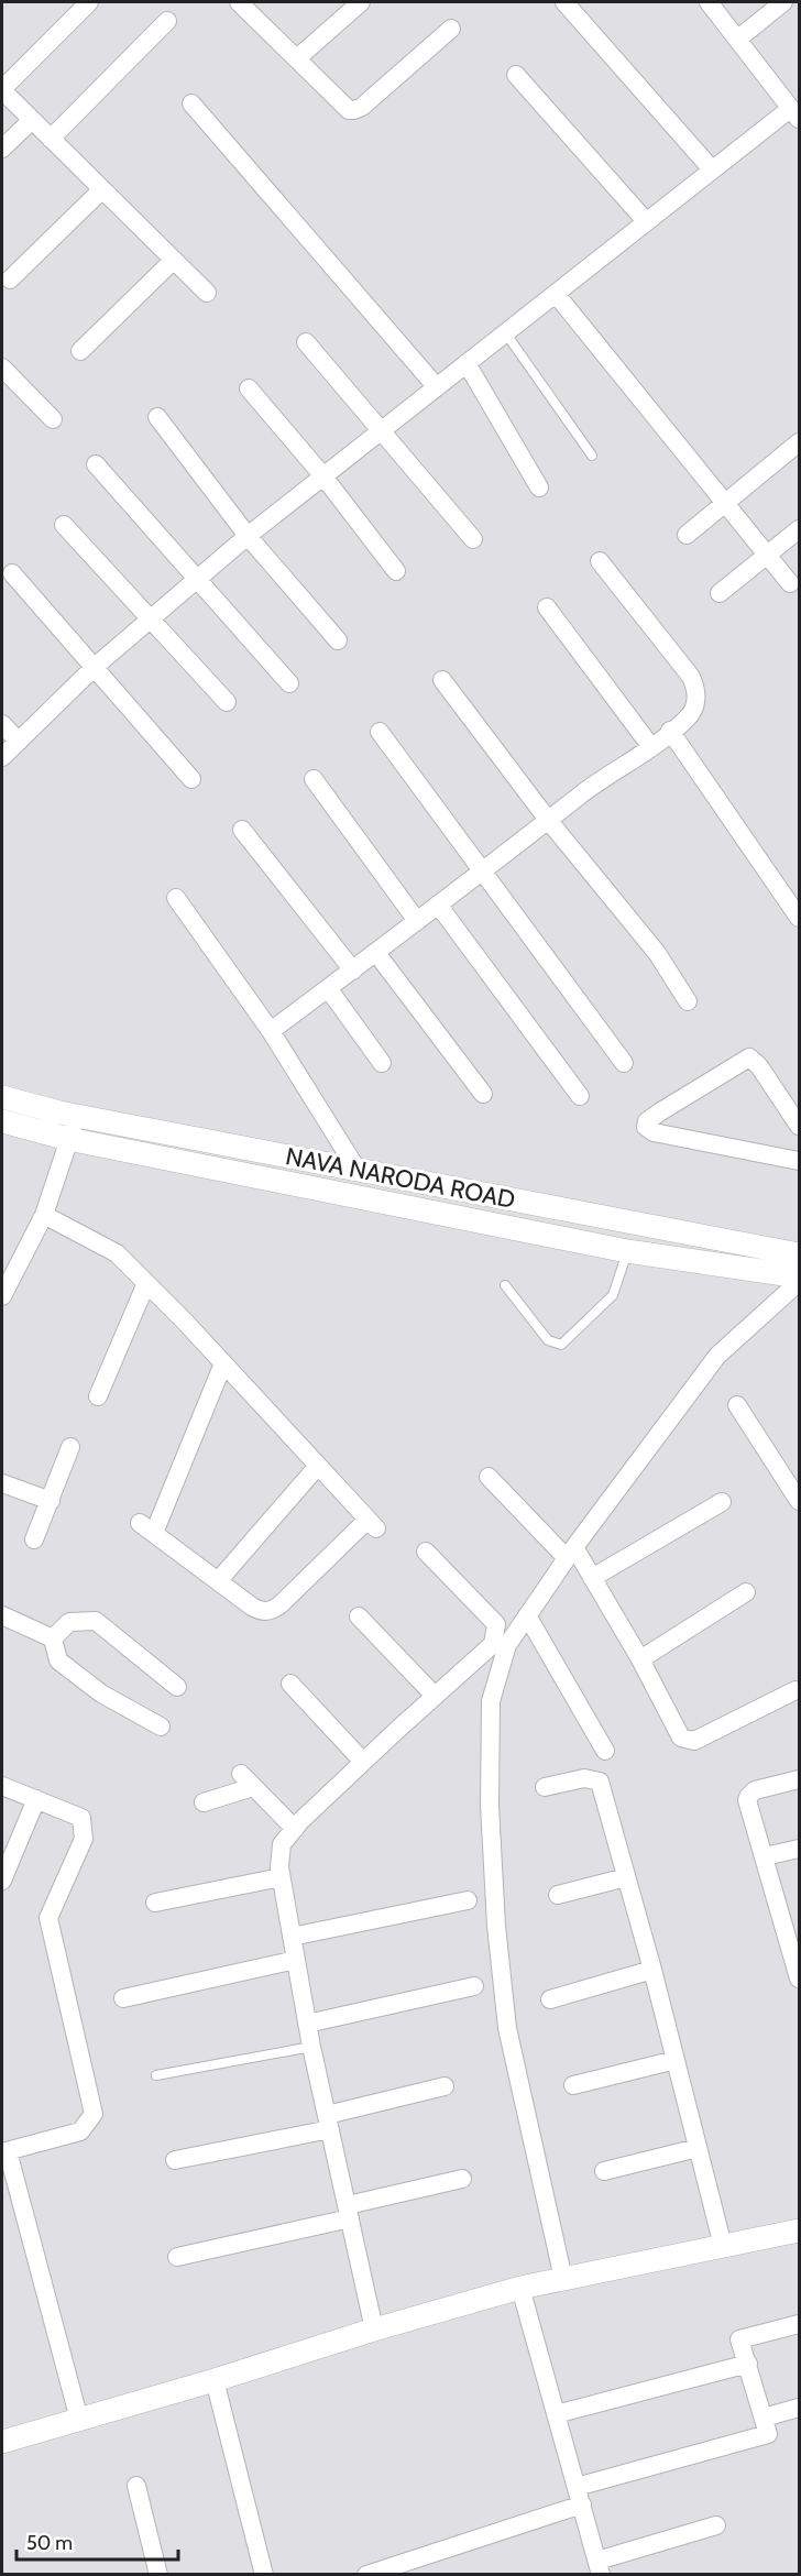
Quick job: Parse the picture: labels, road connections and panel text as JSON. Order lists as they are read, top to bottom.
{
  "streets": {
    "street": ["NAVA NARODA ROAD"]
  },
  "scale_bar": "50 m"
}
